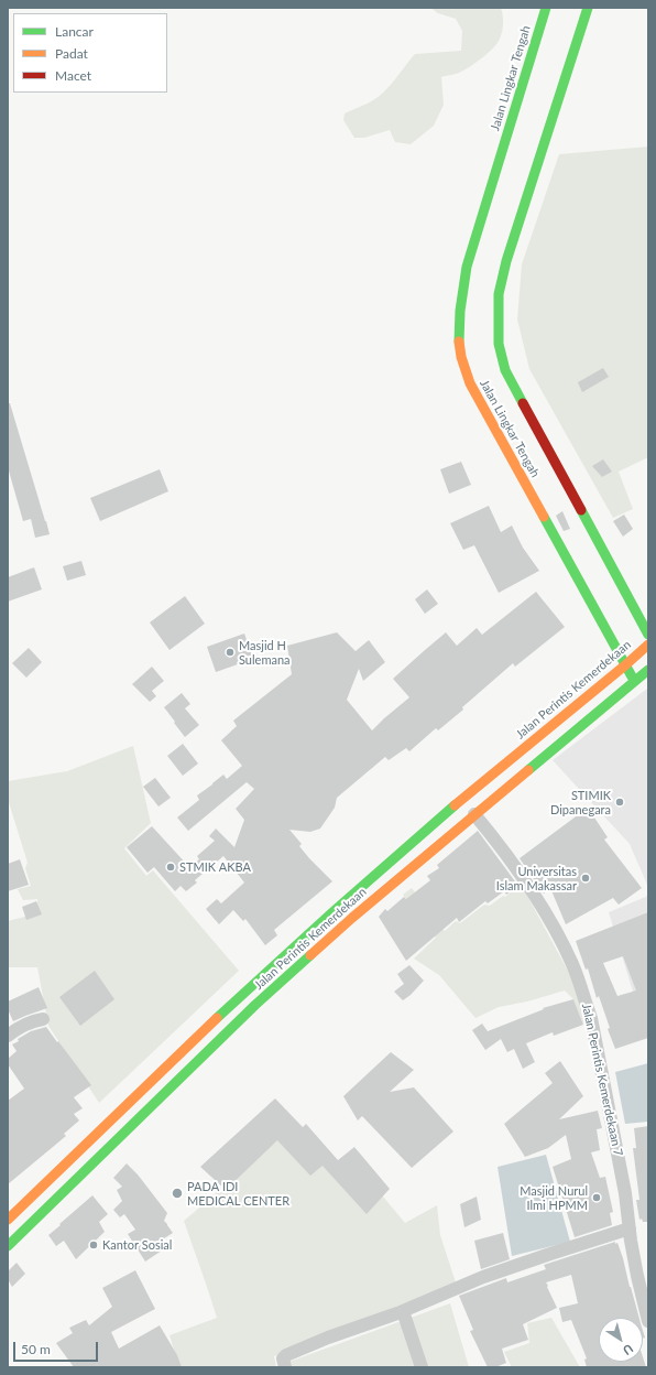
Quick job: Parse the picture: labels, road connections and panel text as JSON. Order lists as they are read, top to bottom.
{
  "streets": {
    "main road": ["Jalan Lingkar Tengah", "Jalan Perintis Kemerdekaan"],
    "street": ["Jalan Perintis Kemerdekaan 7"]
  },
  "crossings": [
    ["Jalan Lingkar Tengah", "Jalan Perintis Kemerdekaan"],
    ["Jalan Perintis Kemerdekaan", "Jalan Perintis Kemerdekaan 7"]
  ],
  "places": [
    "Masjid H Sulemana",
    "STIMIK Dipanegara",
    "STMIK AKBA",
    "Universitas Islam Makassar",
    "PADA IDI MEDICAL CENTER",
    "Masjid Nurul Ilmi HPMM",
    "Kantor Sosial"
  ],
  "legend": ["Lancar", "Padat", "Macet"],
  "scale_bar": "50 m",
  "north": "bottom right"
}
